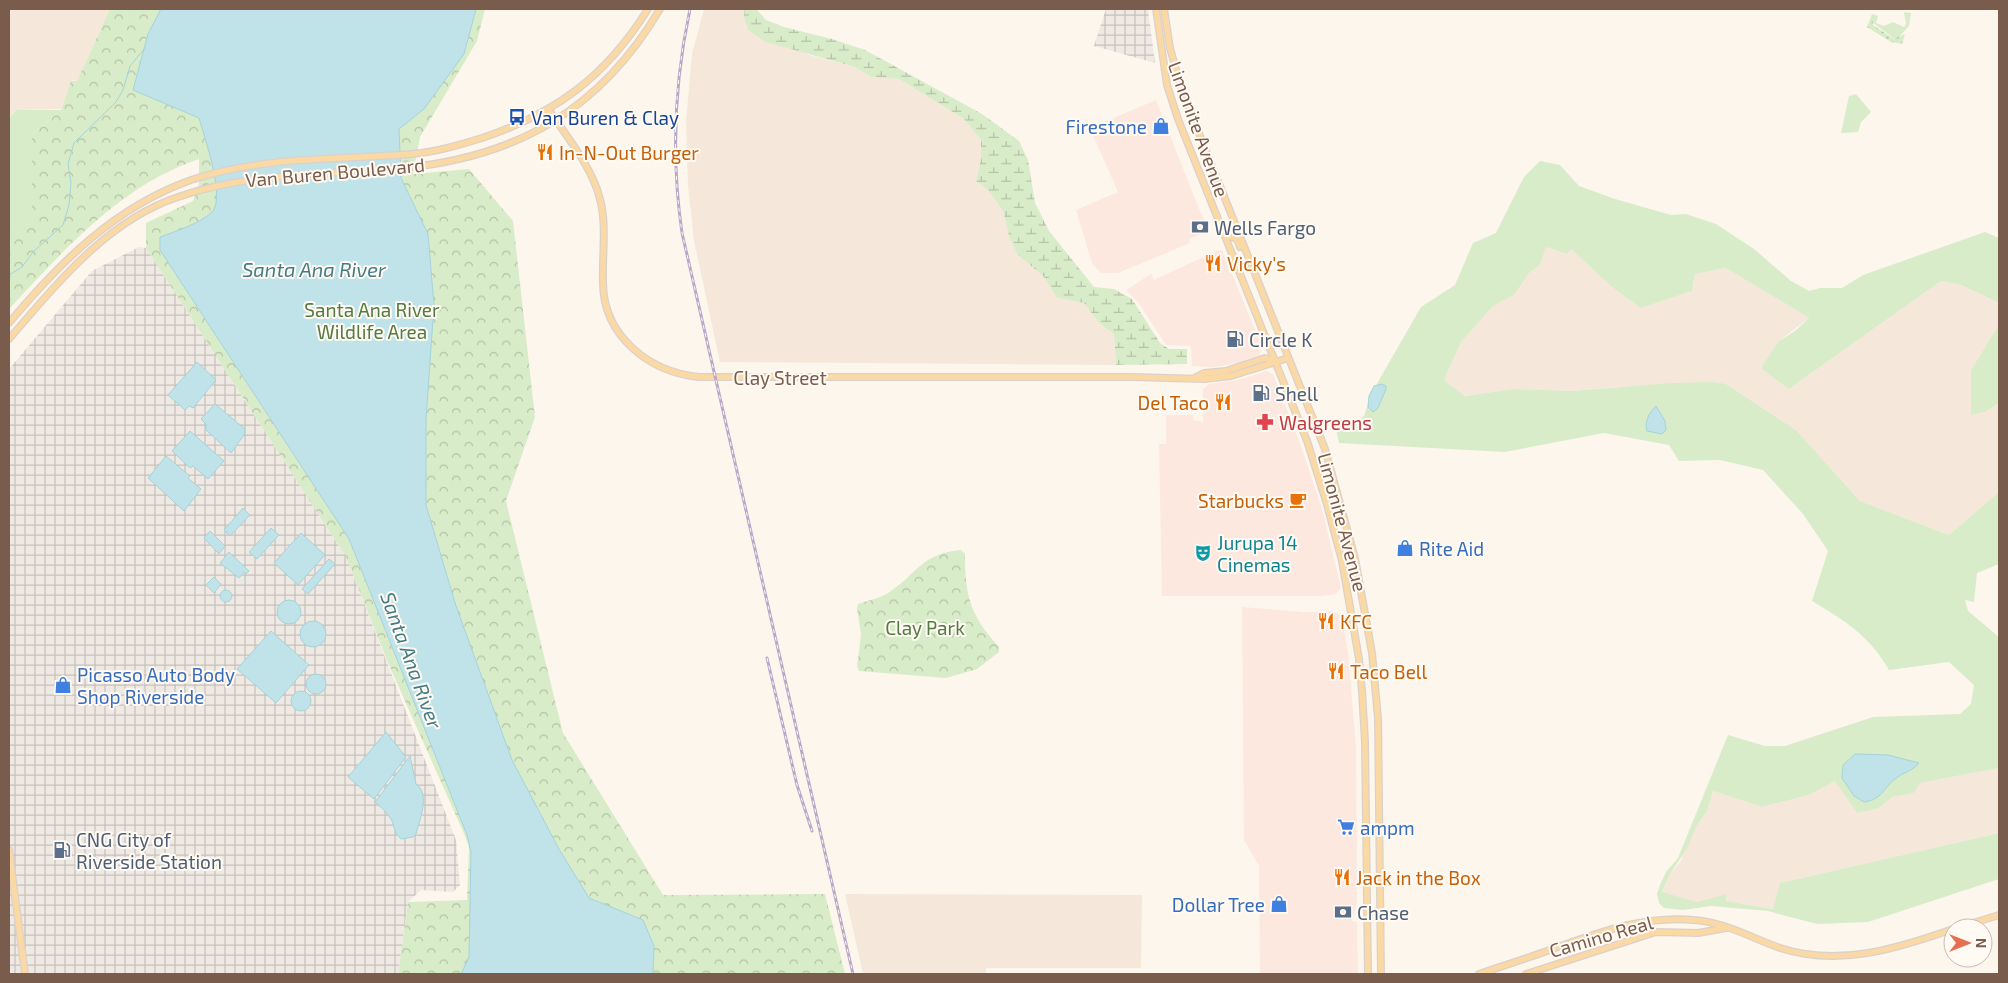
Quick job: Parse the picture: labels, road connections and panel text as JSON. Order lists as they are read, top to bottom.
{
  "streets": {
    "main road": [
      "Limonite Avenue",
      "Van Buren Boulevard",
      "Clay Street",
      "Camino Real"
    ]
  },
  "crossings": [
    ["Limonite Avenue", "Clay Street"],
    ["Van Buren Boulevard", "Clay Street"]
  ],
  "water": ["Santa Ana River"],
  "parks": ["Santa Ana River Wildlife Area", "Clay Park"],
  "places": {
    "bus stop": ["Van Buren & Clay"],
    "shop": [
      "Firestone",
      "Rite Aid",
      "Picasso Auto Body Shop Riverside",
      "Dollar Tree"
    ],
    "restaurant": [
      "In-N-Out Burger",
      "Vicky's",
      "Del Taco",
      "KFC",
      "Taco Bell",
      "Jack in the Box"
    ],
    "bank": ["Wells Fargo", "Chase"],
    "fuel station": ["Circle K", "Shell", "CNG City of Riverside Station"],
    "pharmacy": ["Walgreens"],
    "cafe": ["Starbucks"],
    "theatre": ["Jurupa 14 Cinemas"],
    "supermarket": ["ampm"]
  },
  "north": "right"
}
